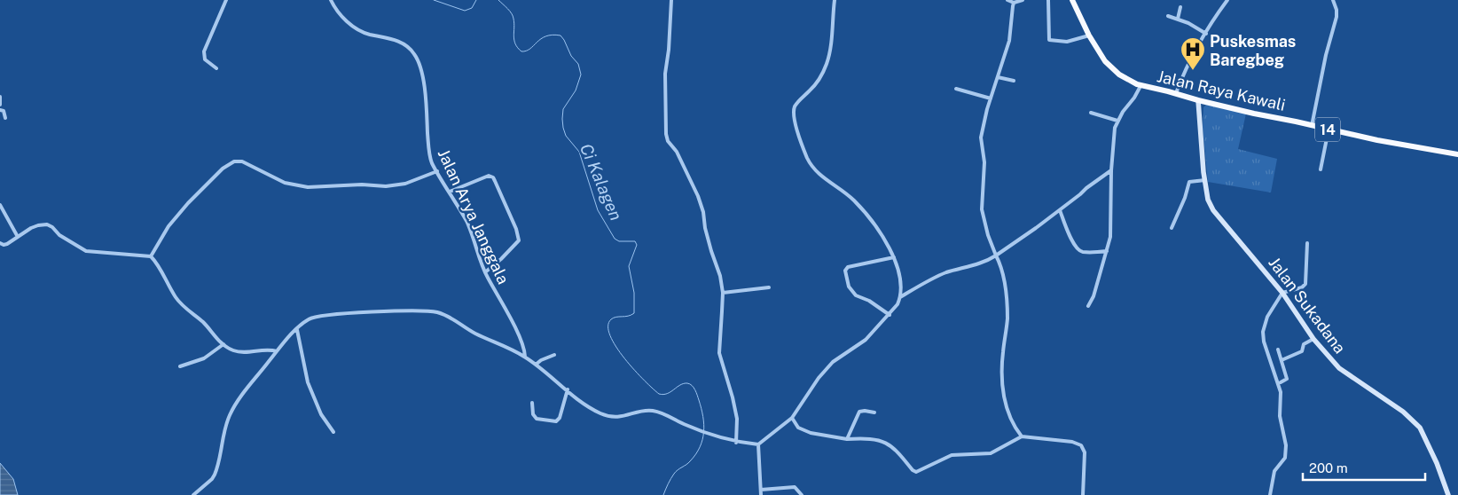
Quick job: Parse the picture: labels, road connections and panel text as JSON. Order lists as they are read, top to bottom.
{
  "streets": {
    "highway": ["Jalan Raya Kawali", "14"],
    "main road": ["Jalan Sukadana"],
    "street": ["Jalan Arya Janggala"]
  },
  "crossings": [
    ["Jalan Raya Kawali", "Jalan Sukadana"]
  ],
  "water": ["Ci Kalagen"],
  "places": {
    "hospital": ["Puskesmas Baregbeg"]
  },
  "scale_bar": "200 m"
}
